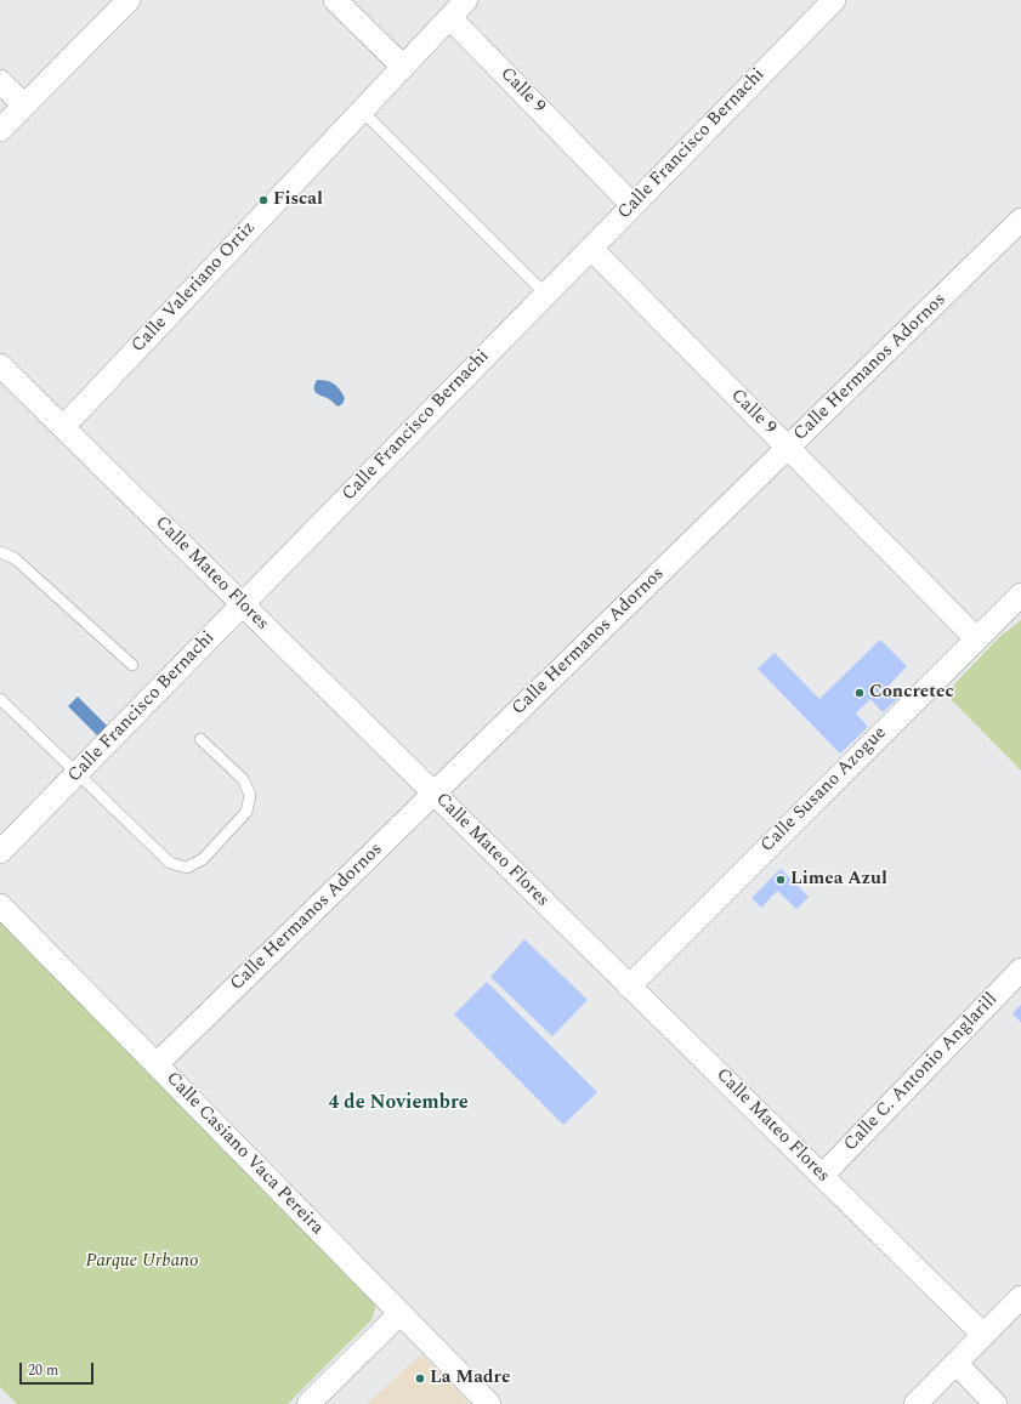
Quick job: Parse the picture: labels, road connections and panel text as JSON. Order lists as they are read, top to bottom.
{
  "streets": {
    "street": [
      "Calle 9",
      "Calle Francisco Bernachi",
      "Calle Valeriano Ortiz",
      "Calle Hermanos Adornos",
      "Calle Mateo Flores",
      "Calle Susano Azogue",
      "Calle C. Antonio Anglarill",
      "Calle Casiano Vaca Pereira"
    ]
  },
  "crossings": [
    ["Calle 9", "Calle Francisco Bernachi"],
    ["Calle 9", "Calle Valeriano Ortiz"],
    ["Calle 9", "Calle Hermanos Adornos"],
    ["Calle 9", "Calle Susano Azogue"],
    ["Calle Francisco Bernachi", "Calle Mateo Flores"],
    ["Calle Valeriano Ortiz", "Calle Mateo Flores"],
    ["Calle Hermanos Adornos", "Calle Mateo Flores"],
    ["Calle Hermanos Adornos", "Calle Casiano Vaca Pereira"],
    ["Calle Mateo Flores", "Calle Susano Azogue"],
    ["Calle Mateo Flores", "Calle C. Antonio Anglarill"]
  ],
  "districts": ["4 de Noviembre"],
  "parks": ["Parque Urbano"],
  "places": [
    "Fiscal",
    "Concretec",
    "Limea Azul",
    "La Madre"
  ],
  "scale_bar": "20 m"
}
